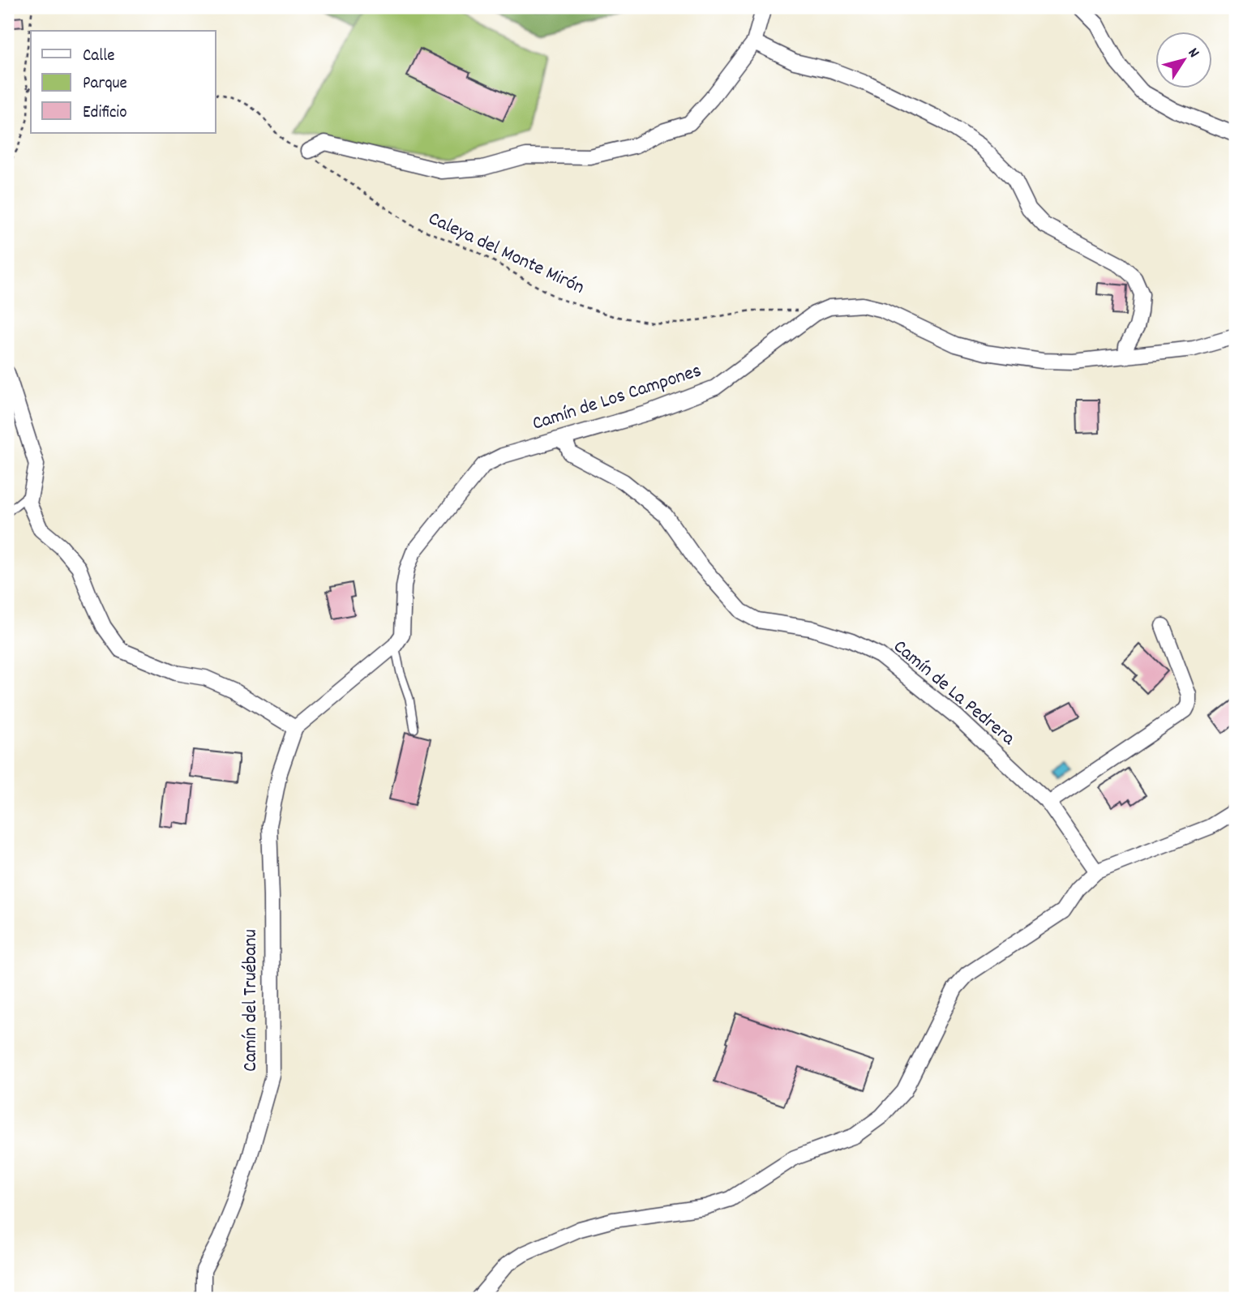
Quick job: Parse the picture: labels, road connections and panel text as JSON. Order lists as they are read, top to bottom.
{
  "streets": {
    "street": ["Camín de Los Campones", "Camín de La Pedrera", "Camín del Truébanu"],
    "path": ["Caleya del Monte Mirón"]
  },
  "crossings": [
    ["Caleya del Monte Mirón", "Camín de Los Campones"],
    ["Camín de Los Campones", "Camín de La Pedrera"]
  ],
  "legend": ["Calle", "Parque", "Edificio"],
  "north": "top right"
}
